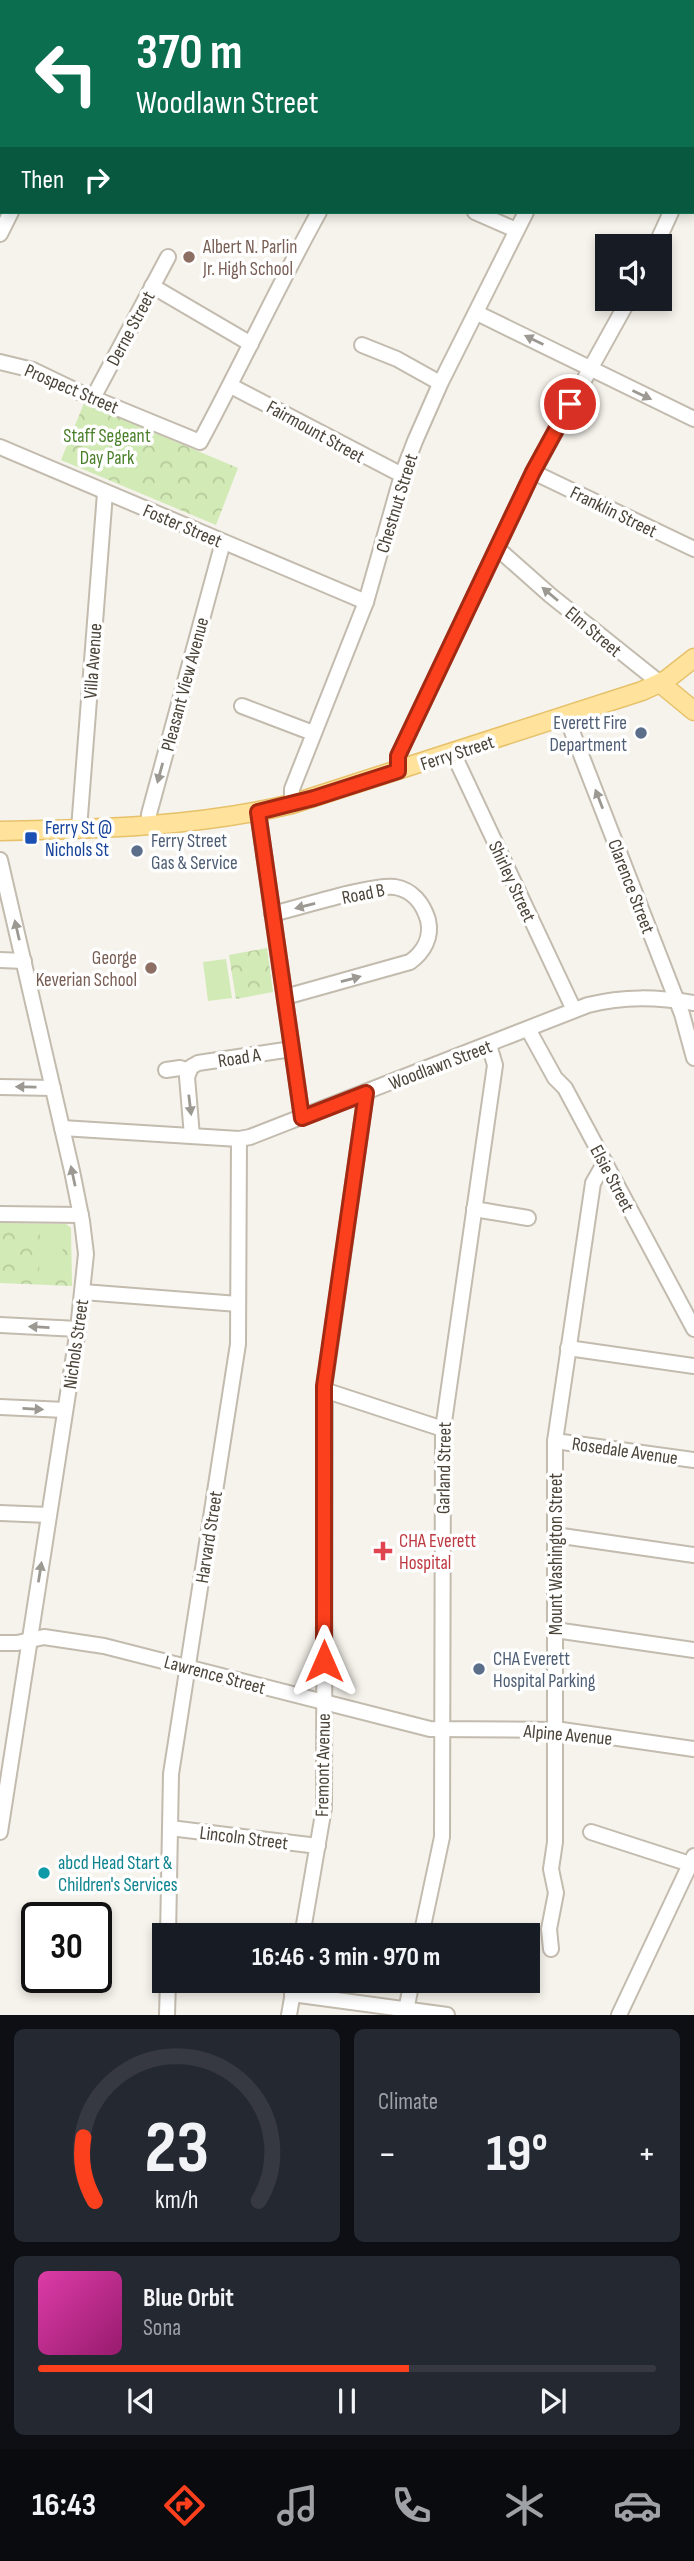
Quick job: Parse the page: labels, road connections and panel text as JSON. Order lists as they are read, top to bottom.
{
  "streets": {
    "main road": ["Elm Street", "Ferry Street"],
    "street": [
      "Derne Street",
      "Prospect Street",
      "Fairmount Street",
      "Chestnut Street",
      "Franklin Street",
      "Foster Street",
      "Villa Avenue",
      "Pleasant View Avenue",
      "Shirley Street",
      "Clarence Street",
      "Road B",
      "Road A",
      "Woodlawn Street",
      "Elsie Street",
      "Nichols Street",
      "Rosedale Avenue",
      "Garland Street",
      "Harvard Street",
      "Mount Washington Street",
      "Lawrence Street",
      "Alpine Avenue",
      "Fremont Avenue",
      "Lincoln Street"
    ]
  },
  "crossings": [
    ["Derne Street", "Prospect Street"],
    ["Prospect Street", "Fairmount Street"],
    ["Fairmount Street", "Chestnut Street"],
    ["Chestnut Street", "Foster Street"],
    ["Chestnut Street", "Ferry Street"],
    ["Foster Street", "Villa Avenue"],
    ["Foster Street", "Pleasant View Avenue"],
    ["Elm Street", "Ferry Street"],
    ["Villa Avenue", "Ferry Street"],
    ["Pleasant View Avenue", "Ferry Street"],
    ["Ferry Street", "Shirley Street"],
    ["Ferry Street", "Clarence Street"],
    ["Shirley Street", "Woodlawn Street"],
    ["Clarence Street", "Woodlawn Street"],
    ["Woodlawn Street", "Elsie Street"],
    ["Woodlawn Street", "Nichols Street"],
    ["Woodlawn Street", "Garland Street"],
    ["Woodlawn Street", "Harvard Street"],
    ["Woodlawn Street", "Fremont Avenue"],
    ["Elsie Street", "Mount Washington Street"],
    ["Nichols Street", "Lawrence Street"],
    ["Rosedale Avenue", "Mount Washington Street"],
    ["Garland Street", "Lawrence Street"],
    ["Garland Street", "Alpine Avenue"],
    ["Harvard Street", "Lawrence Street"],
    ["Harvard Street", "Lincoln Street"],
    ["Mount Washington Street", "Alpine Avenue"],
    ["Lawrence Street", "Alpine Avenue"],
    ["Lawrence Street", "Fremont Avenue"],
    ["Fremont Avenue", "Lincoln Street"]
  ],
  "one_way": ["Elm Street", "Pleasant View Avenue", "Clarence Street"],
  "parks": ["Staff Segeant Day Park"],
  "places": {
    "other": [
      "Albert N. Parlin Jr. High School",
      "Everett Fire Department",
      "Ferry Street Gas & Service",
      "George Keverian School",
      "CHA Everett Hospital Parking",
      "abcd Head Start & Children's Services"
    ],
    "transit": ["Ferry St @ Nichols St"],
    "health": ["CHA Everett Hospital"]
  },
  "page": {
    "turn": ["370 m", "Woodlawn Street"],
    "then": "Then",
    "limit": "30",
    "trip": "16:46 · 3 min · 970 m",
    "tile": "Climate",
    "heat": ["−", "19°", "+"],
    "song": ["Blue Orbit", "Sona"],
    "tabs": "16:43",
    "gauge": ["23", "km/h"]
  }
}
